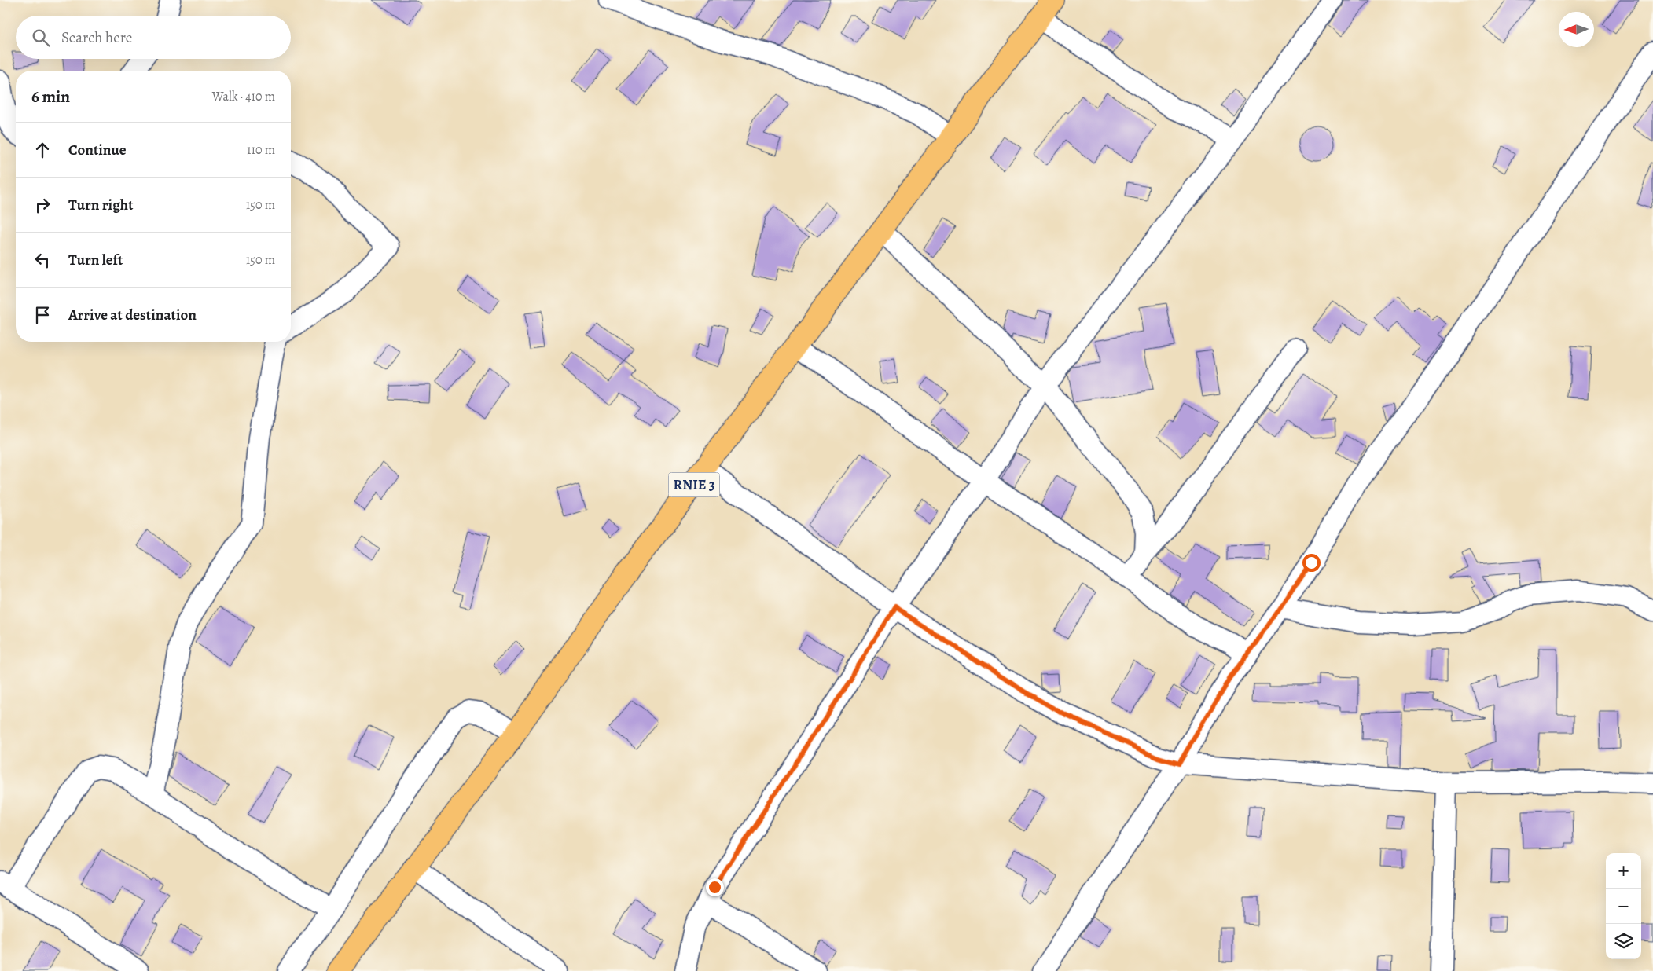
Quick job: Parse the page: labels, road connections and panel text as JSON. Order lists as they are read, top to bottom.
{
  "streets": {
    "highway": ["RNIE 3"]
  },
  "north": "left",
  "page": {
    "search": "Search here",
    "heading": ["6 min", "Walk · 410 m"],
    "list": [
      ["Continue", "110 m"],
      ["Turn right", "150 m"],
      ["Turn left", "150 m"],
      "Arrive at destination"
    ],
    "map_buttons": ["+", "−"]
  }
}
